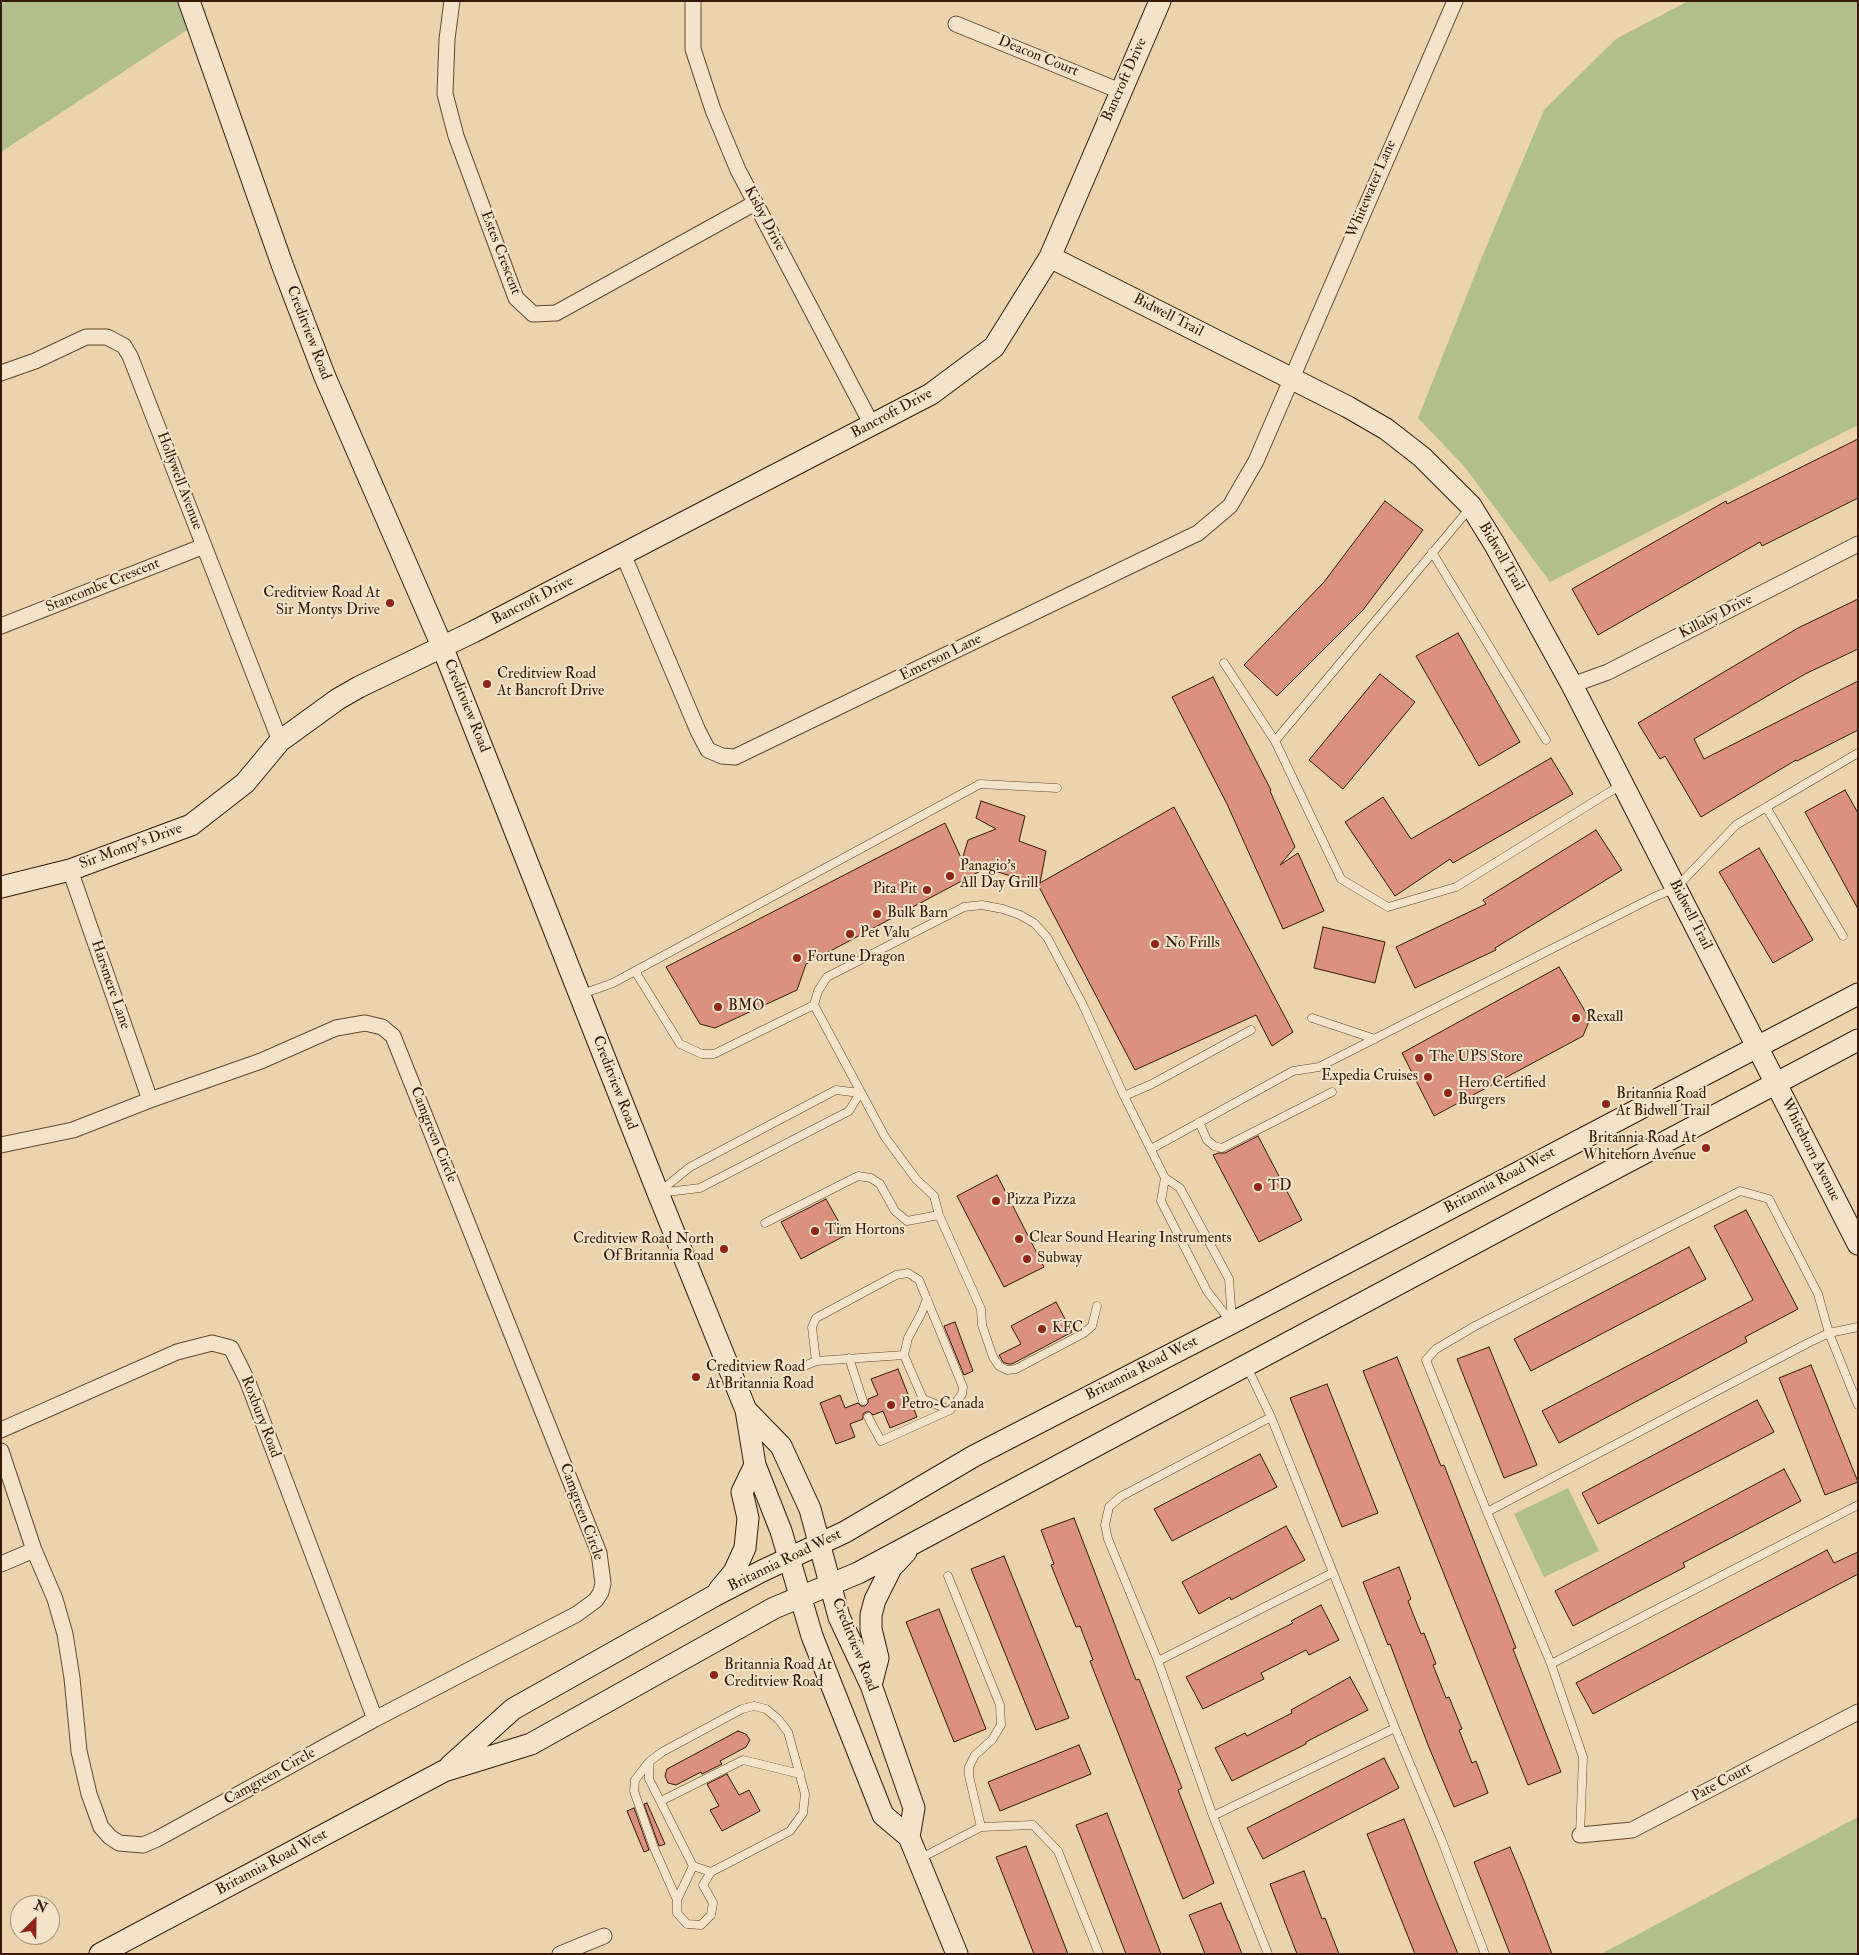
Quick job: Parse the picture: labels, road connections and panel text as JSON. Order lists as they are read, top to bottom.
{
  "streets": {
    "main road": [
      "Bancroft Drive",
      "Bidwell Trail",
      "Creditview Road",
      "Sir Monty's Drive",
      "Whitehorn Avenue",
      "Britannia Road West"
    ],
    "street": [
      "Deacon Court",
      "Whitewater Lane",
      "Kisby Drive",
      "Estes Crescent",
      "Hollywell Avenue",
      "Stancombe Crescent",
      "Killaby Drive",
      "Emerson Lane",
      "Harsmere Lane",
      "Camgreen Circle",
      "Roxbury Road",
      "Pate Court"
    ]
  },
  "crossings": [
    ["Deacon Court", "Bancroft Drive"],
    ["Bancroft Drive", "Kisby Drive"],
    ["Bancroft Drive", "Bidwell Trail"],
    ["Bancroft Drive", "Creditview Road"],
    ["Bancroft Drive", "Emerson Lane"],
    ["Bancroft Drive", "Sir Monty's Drive"],
    ["Whitewater Lane", "Bidwell Trail"],
    ["Whitewater Lane", "Emerson Lane"],
    ["Kisby Drive", "Estes Crescent"],
    ["Bidwell Trail", "Killaby Drive"],
    ["Bidwell Trail", "Emerson Lane"],
    ["Bidwell Trail", "Whitehorn Avenue"],
    ["Bidwell Trail", "Britannia Road West"],
    ["Creditview Road", "Sir Monty's Drive"],
    ["Creditview Road", "Britannia Road West"],
    ["Hollywell Avenue", "Stancombe Crescent"],
    ["Hollywell Avenue", "Sir Monty's Drive"],
    ["Sir Monty's Drive", "Harsmere Lane"],
    ["Harsmere Lane", "Camgreen Circle"],
    ["Camgreen Circle", "Roxbury Road"],
    ["Whitehorn Avenue", "Britannia Road West"]
  ],
  "places": [
    "Creditview Road At Sir Montys Drive",
    "Creditview Road At Bancroft Drive",
    "Panagio's All Day Grill",
    "Pita Pit",
    "Bulk Barn",
    "Pet Valu",
    "No Frills",
    "Fortune Dragon",
    "BMO",
    "Rexall",
    "The UPS Store",
    "Expedia Cruises",
    "Hero Certified Burgers",
    "Britannia Road At Bidwell Trail",
    "Britannia Road At Whitehorn Avenue",
    "TD",
    "Pizza Pizza",
    "Tim Hortons",
    "Clear Sound Hearing Instruments",
    "Creditview Road North Of Britannia Road",
    "Subway",
    "KFC",
    "Creditview Road At Britannia Road",
    "Petro-Canada",
    "Britannia Road At Creditview Road"
  ],
  "north": "top right"
}
